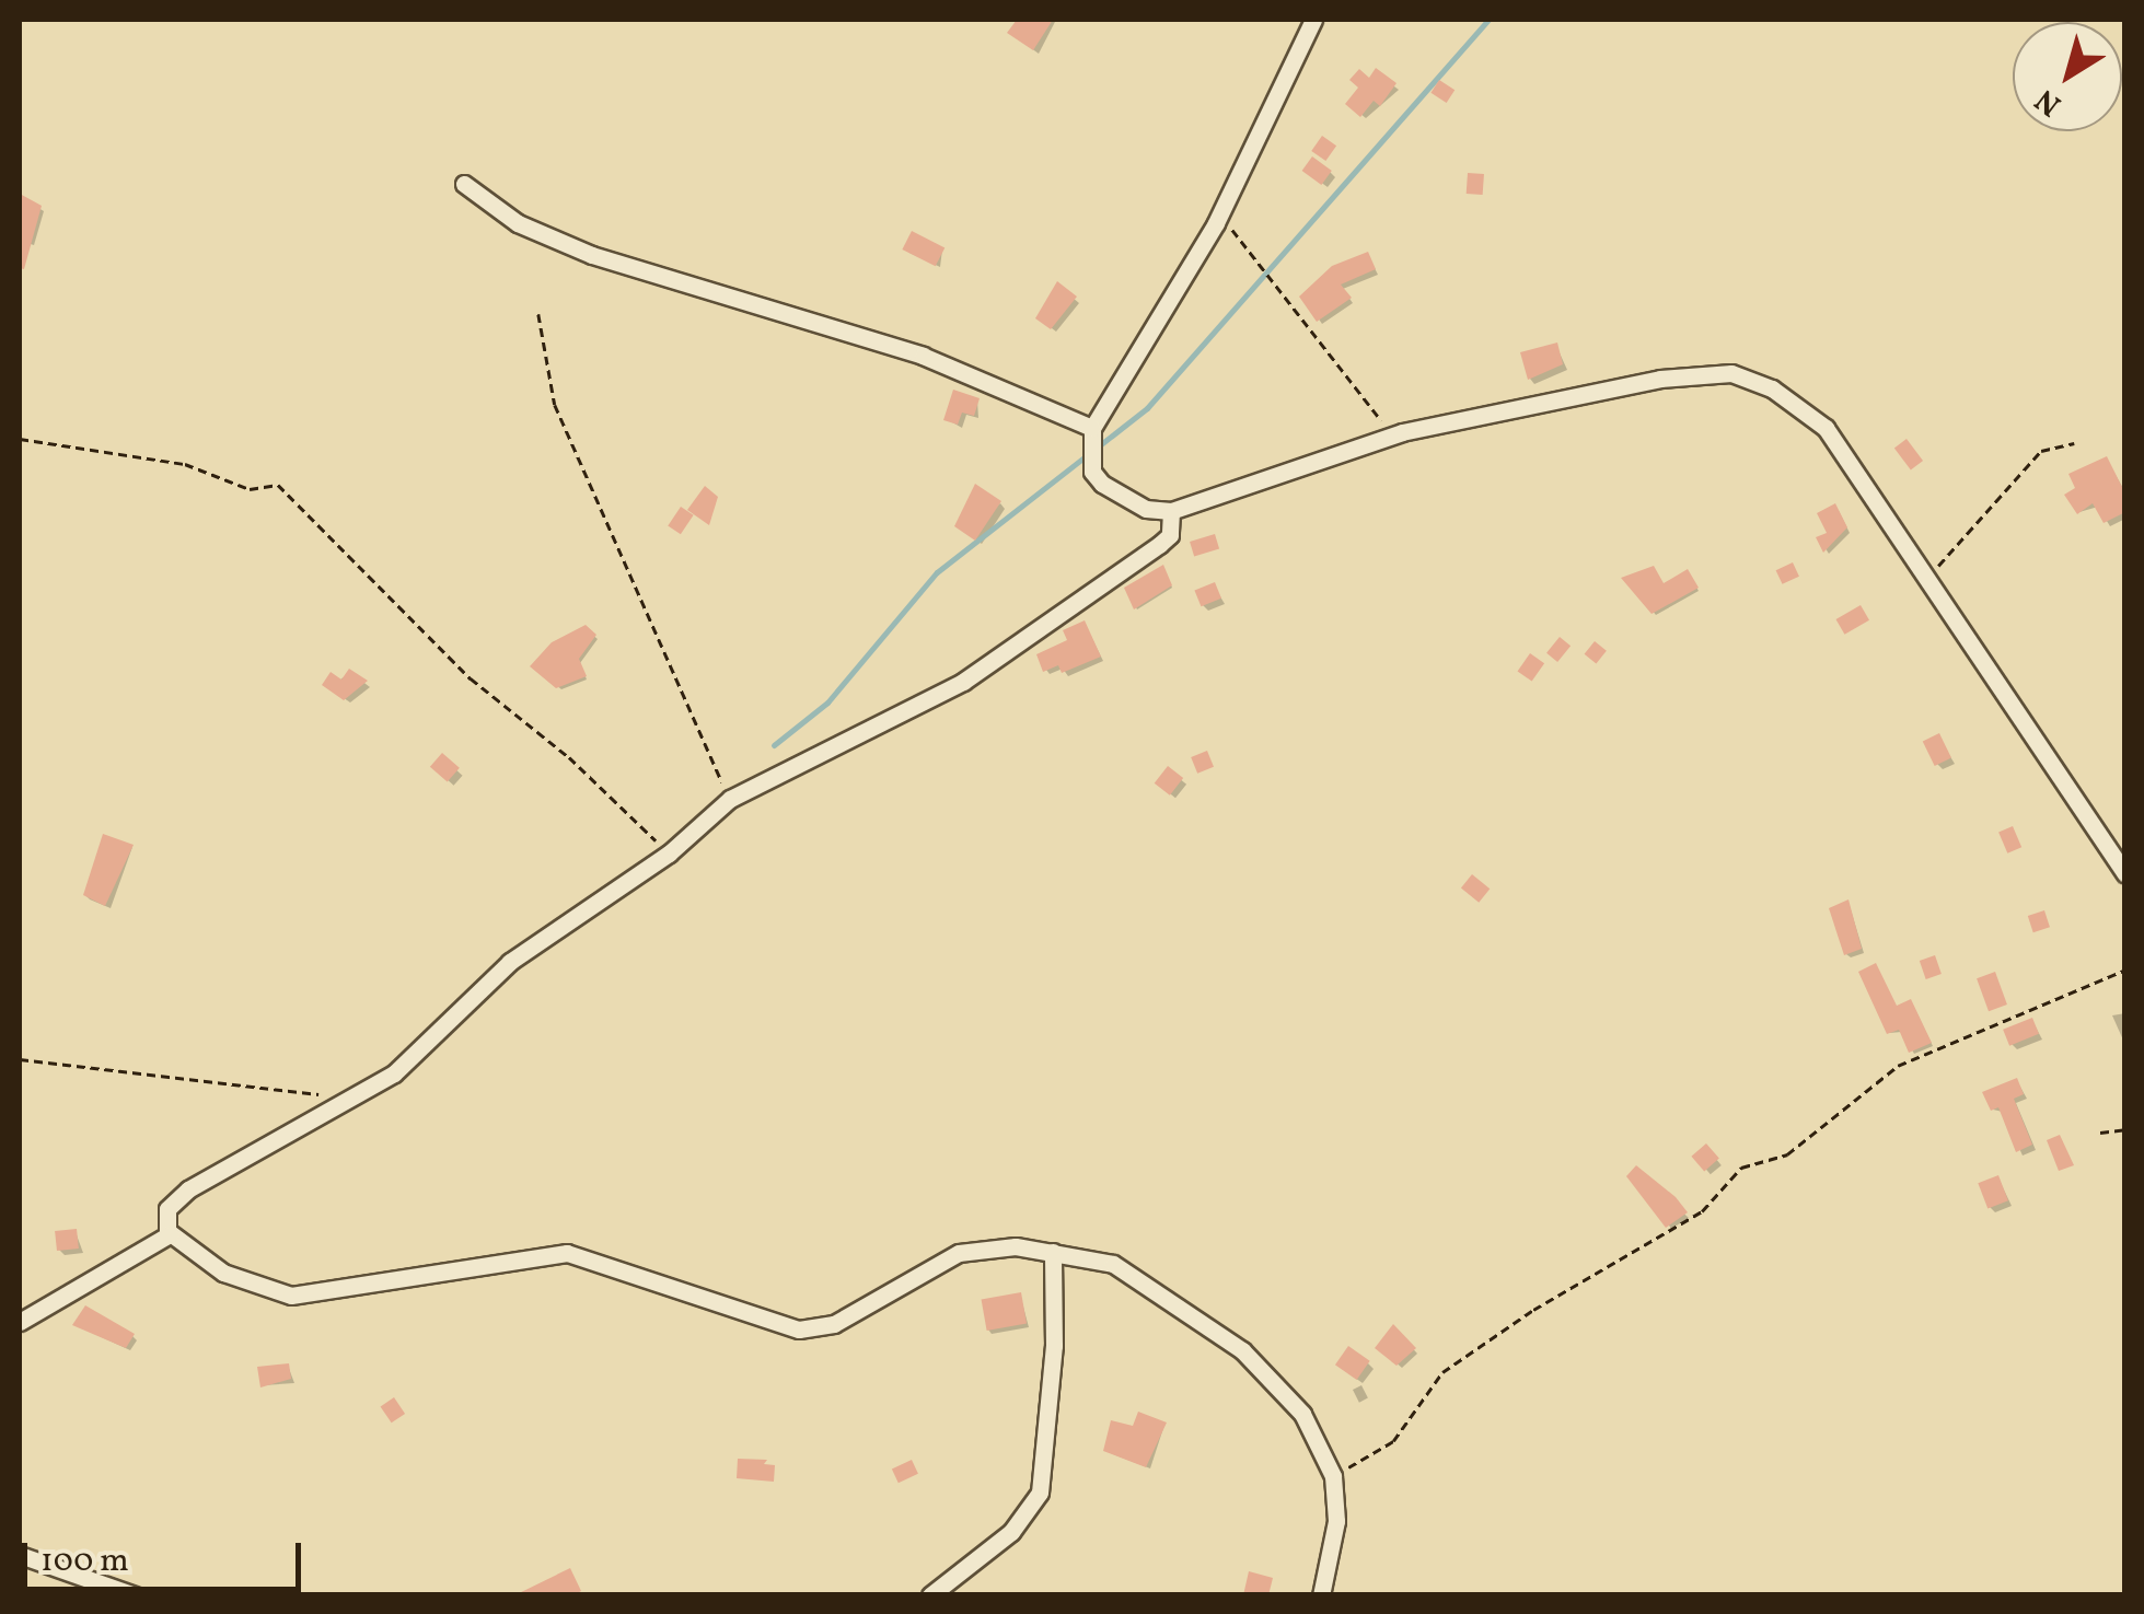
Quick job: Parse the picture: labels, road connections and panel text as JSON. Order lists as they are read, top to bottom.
{
  "scale_bar": "100 m",
  "north": "bottom left"
}
